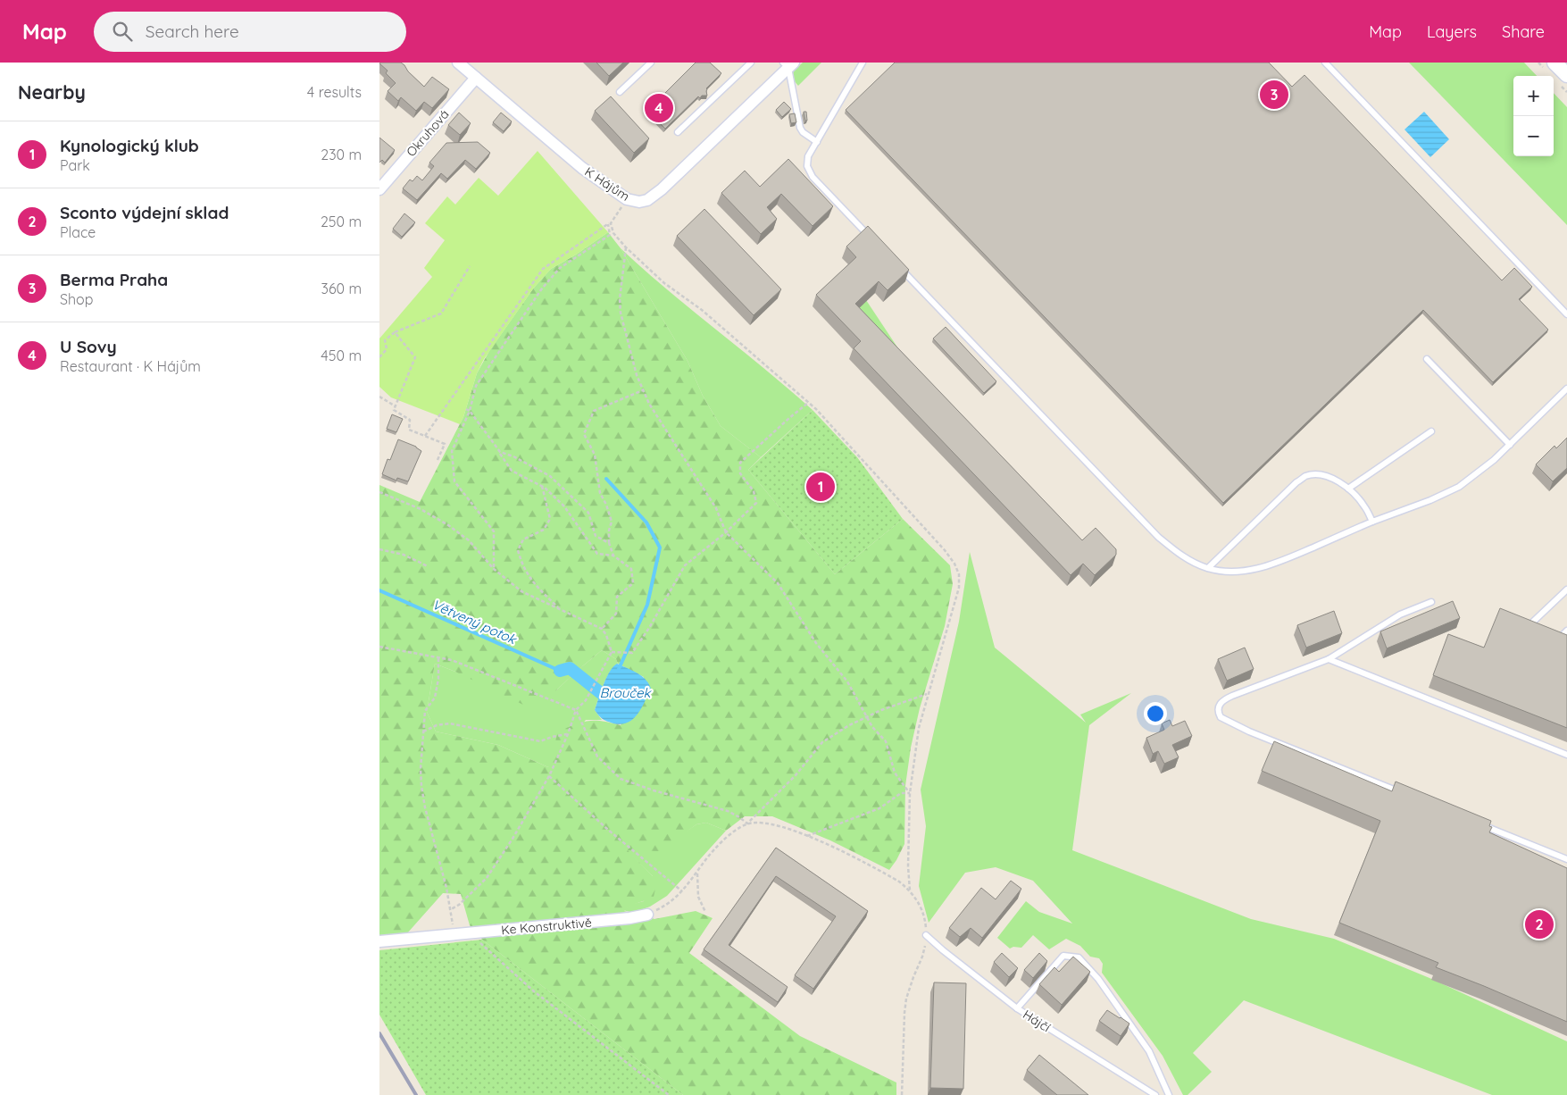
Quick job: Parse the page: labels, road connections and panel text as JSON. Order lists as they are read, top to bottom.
{
  "streets": {
    "street": ["Okruhová", "K Hájům", "Ke Konstruktivě"],
    "lane": ["Hájčí"]
  },
  "crossings": [
    ["Okruhová", "K Hájům"]
  ],
  "water": ["Větvený potok", "Brouček"],
  "page": {
    "header": "Map",
    "search": "Search here",
    "nav": ["Map", "Layers", "Share"],
    "heading": ["Nearby", "4 results"],
    "map_buttons": ["+", "−"],
    "pins": [
      "3",
      "4",
      "1",
      "2"
    ],
    "list": [
      {
        "mark": "1",
        "name": "Kynologický klub",
        "note": "Park",
        "value": "230 m"
      },
      {
        "mark": "2",
        "name": "Sconto výdejní sklad",
        "note": "Place",
        "value": "250 m"
      },
      {
        "mark": "3",
        "name": "Berma Praha",
        "note": "Shop",
        "value": "360 m"
      },
      {
        "mark": "4",
        "name": "U Sovy",
        "note": "Restaurant · K Hájům",
        "value": "450 m"
      }
    ]
  }
}
